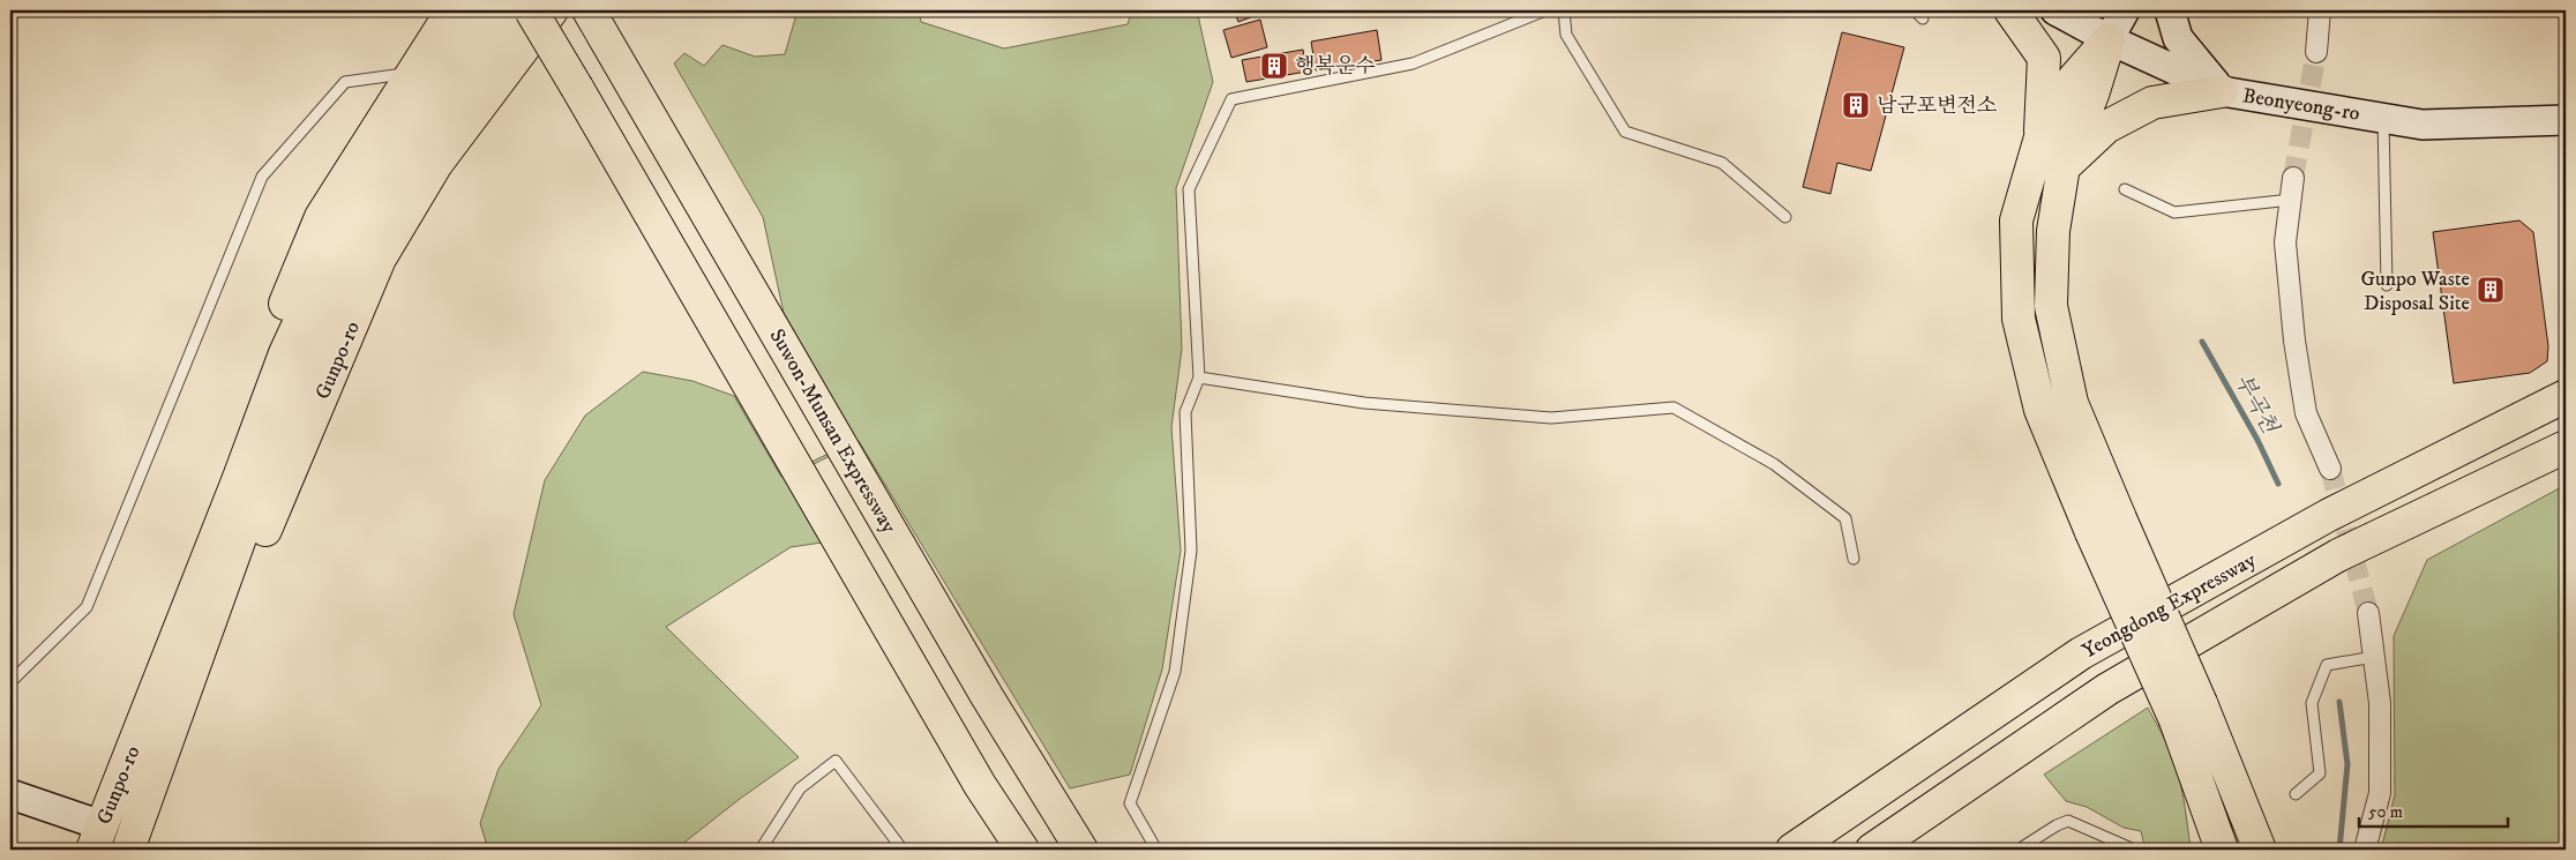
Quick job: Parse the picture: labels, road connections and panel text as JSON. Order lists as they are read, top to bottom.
{
  "streets": {
    "main road": ["Gunpo-ro", "Suwon-Munsan Expressway", "Yeongdong Expressway"],
    "street": ["Beonyeong-ro"]
  },
  "water": ["부곡천"],
  "places": {
    "building": ["행복운수", "남군포변전소", "Gunpo Waste Disposal Site"]
  },
  "scale_bar": "50 m"
}
